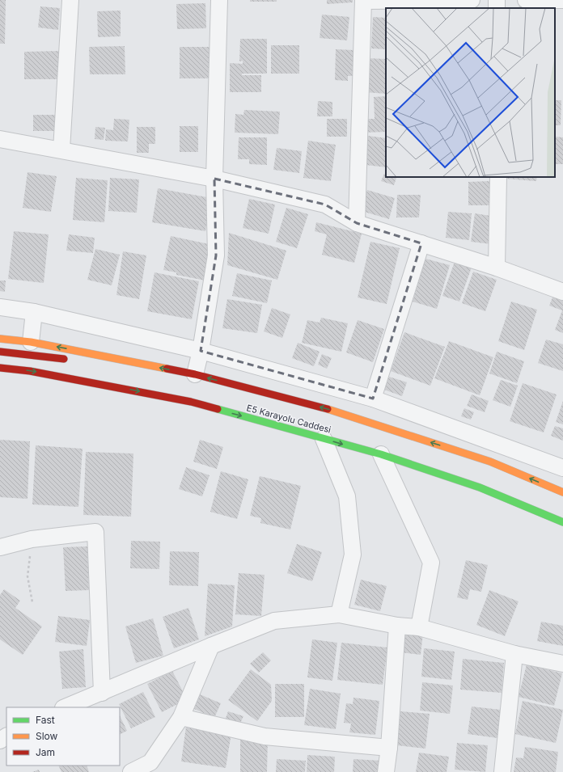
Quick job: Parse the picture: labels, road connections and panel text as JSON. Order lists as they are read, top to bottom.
{
  "streets": {
    "highway": ["E5 Karayolu Caddesi"]
  },
  "legend": ["Fast", "Slow", "Jam"]
}
